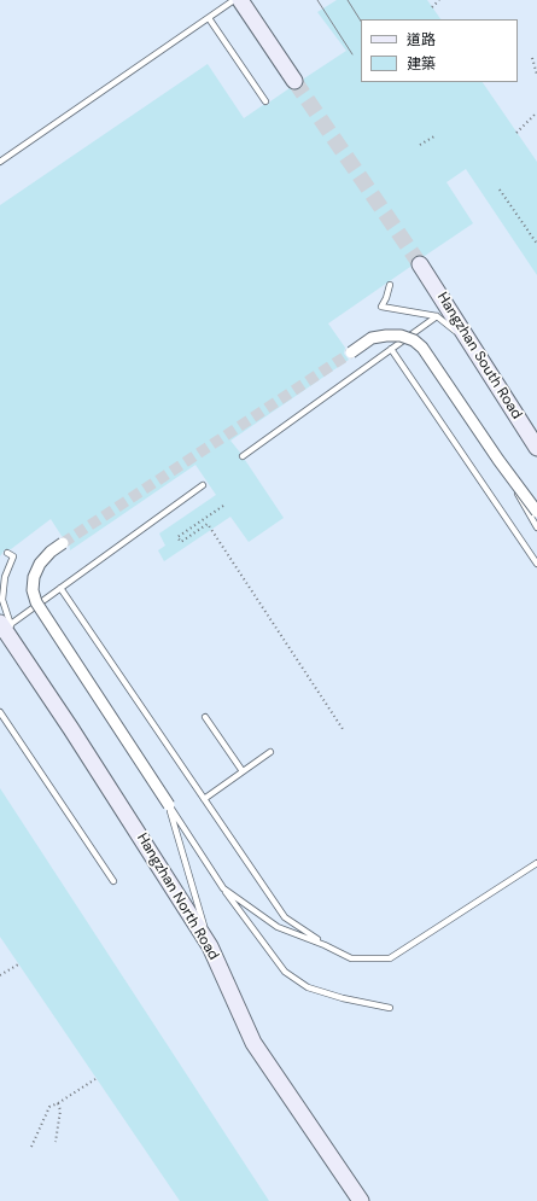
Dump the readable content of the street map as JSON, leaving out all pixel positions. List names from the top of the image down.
{
  "streets": {
    "street": ["Hangzhan South Road", "Hangzhan North Road"]
  },
  "legend": ["道路", "建築"]
}
